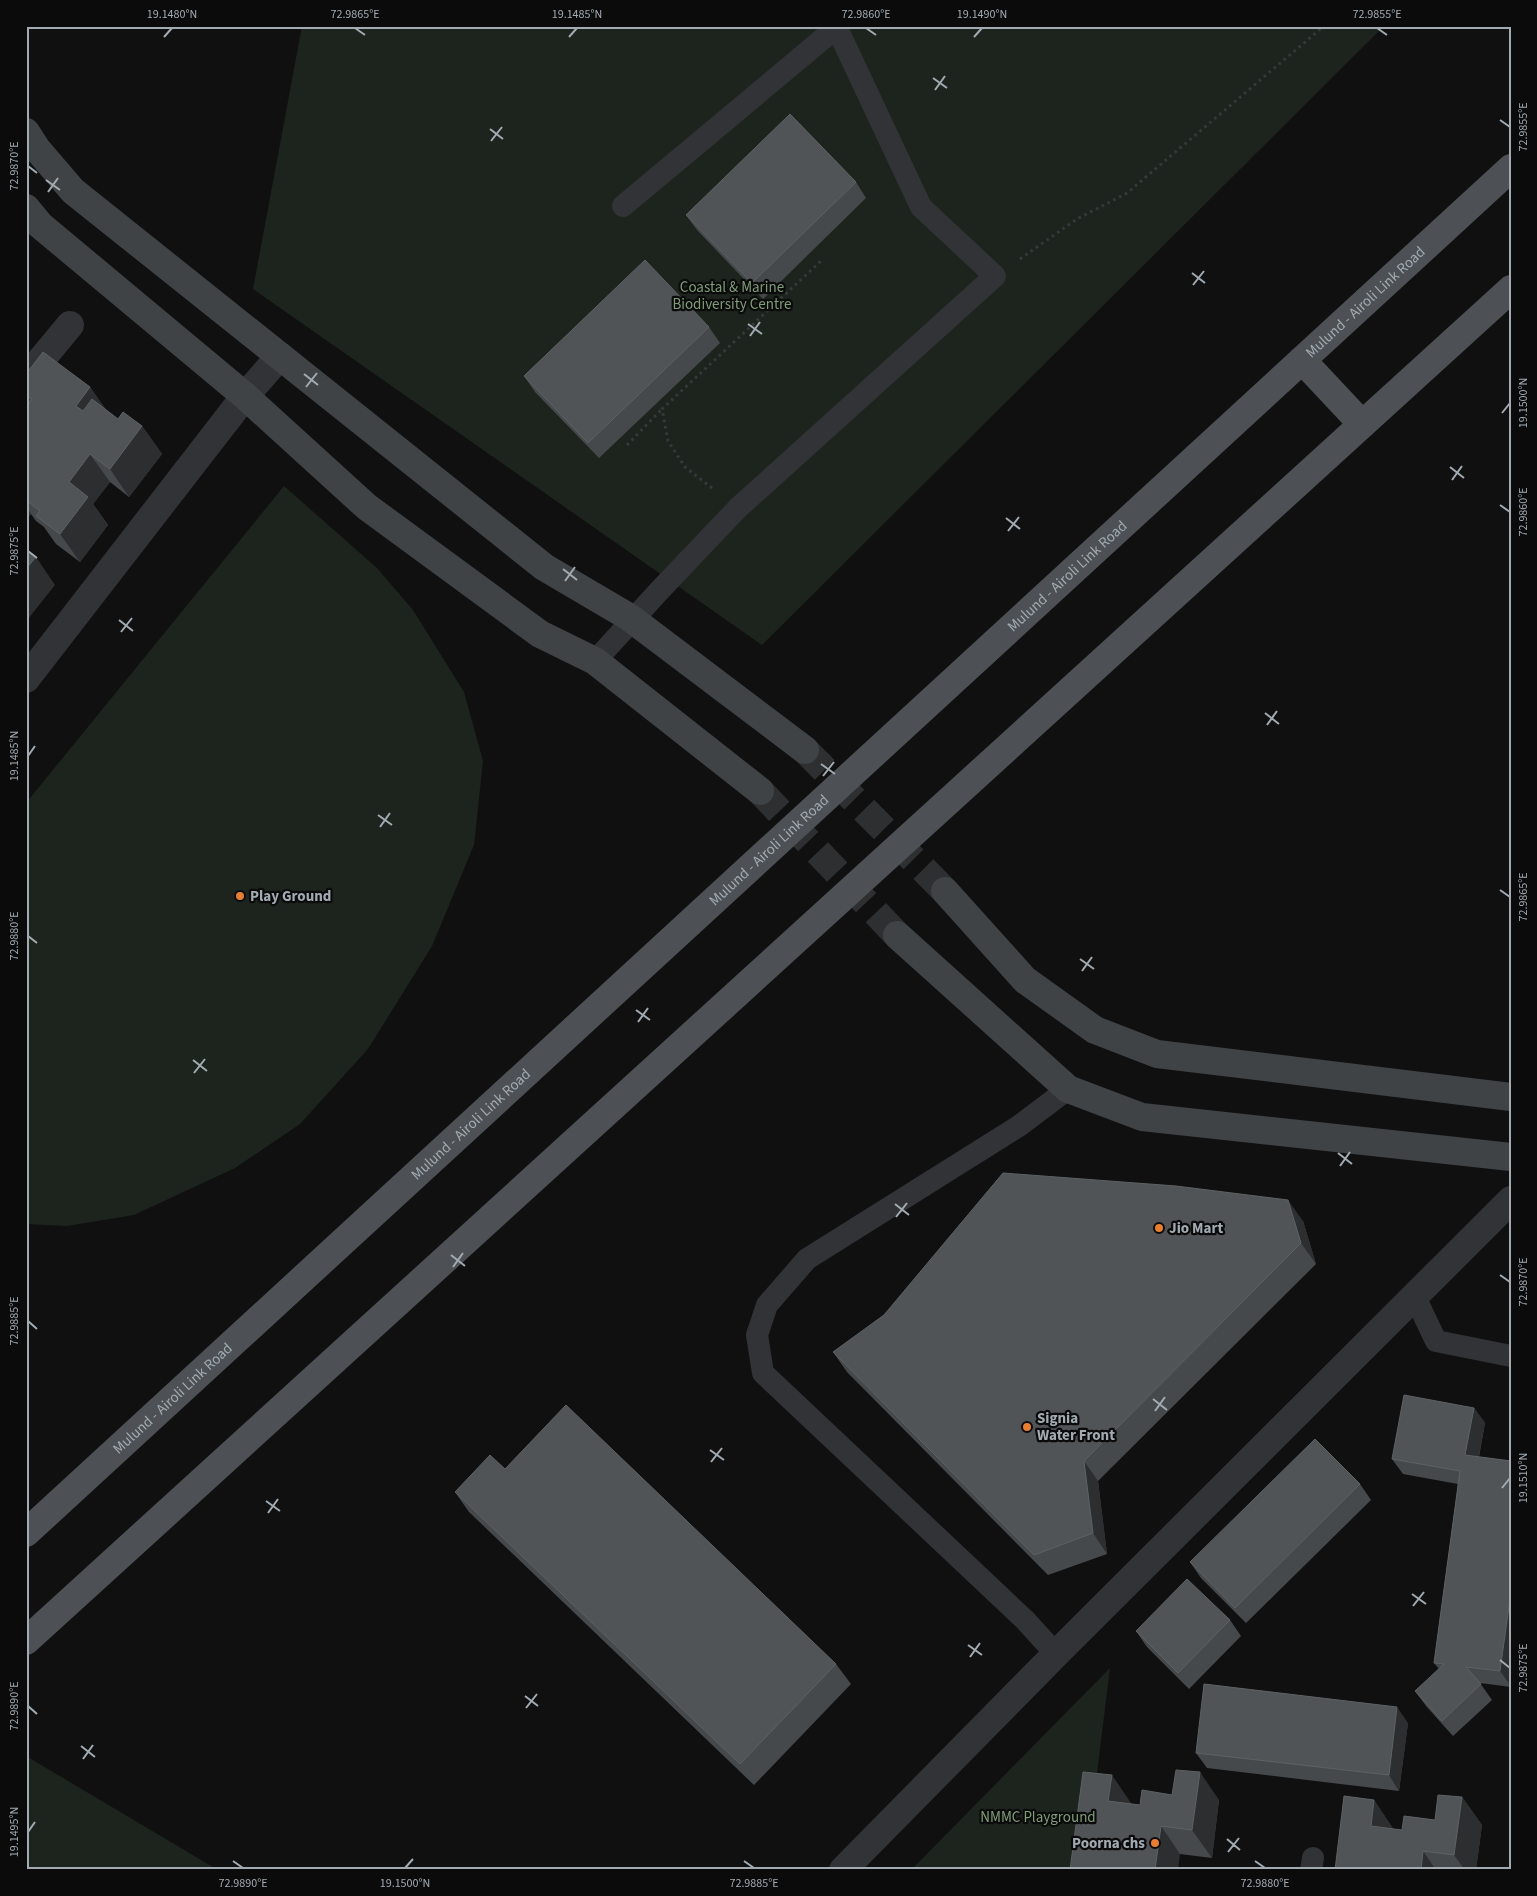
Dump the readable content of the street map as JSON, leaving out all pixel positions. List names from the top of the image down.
{
  "streets": {
    "main road": ["Mulund - Airoli Link Road"]
  },
  "parks": ["Coastal & Marine Biodiversity Centre", "NMMC Playground"],
  "places": [
    "Play Ground",
    "Jio Mart",
    "Signia Water Front",
    "Poorna chs"
  ],
  "coordinates": [
    "19.1480°N",
    "72.9865°E",
    "19.1485°N",
    "72.9860°E",
    "19.1490°N",
    "72.9855°E",
    "72.9870°E",
    "19.1500°N",
    "72.9875°E",
    "72.9880°E",
    "72.9885°E",
    "19.1510°N",
    "72.9890°E",
    "19.1495°N"
  ]
}
